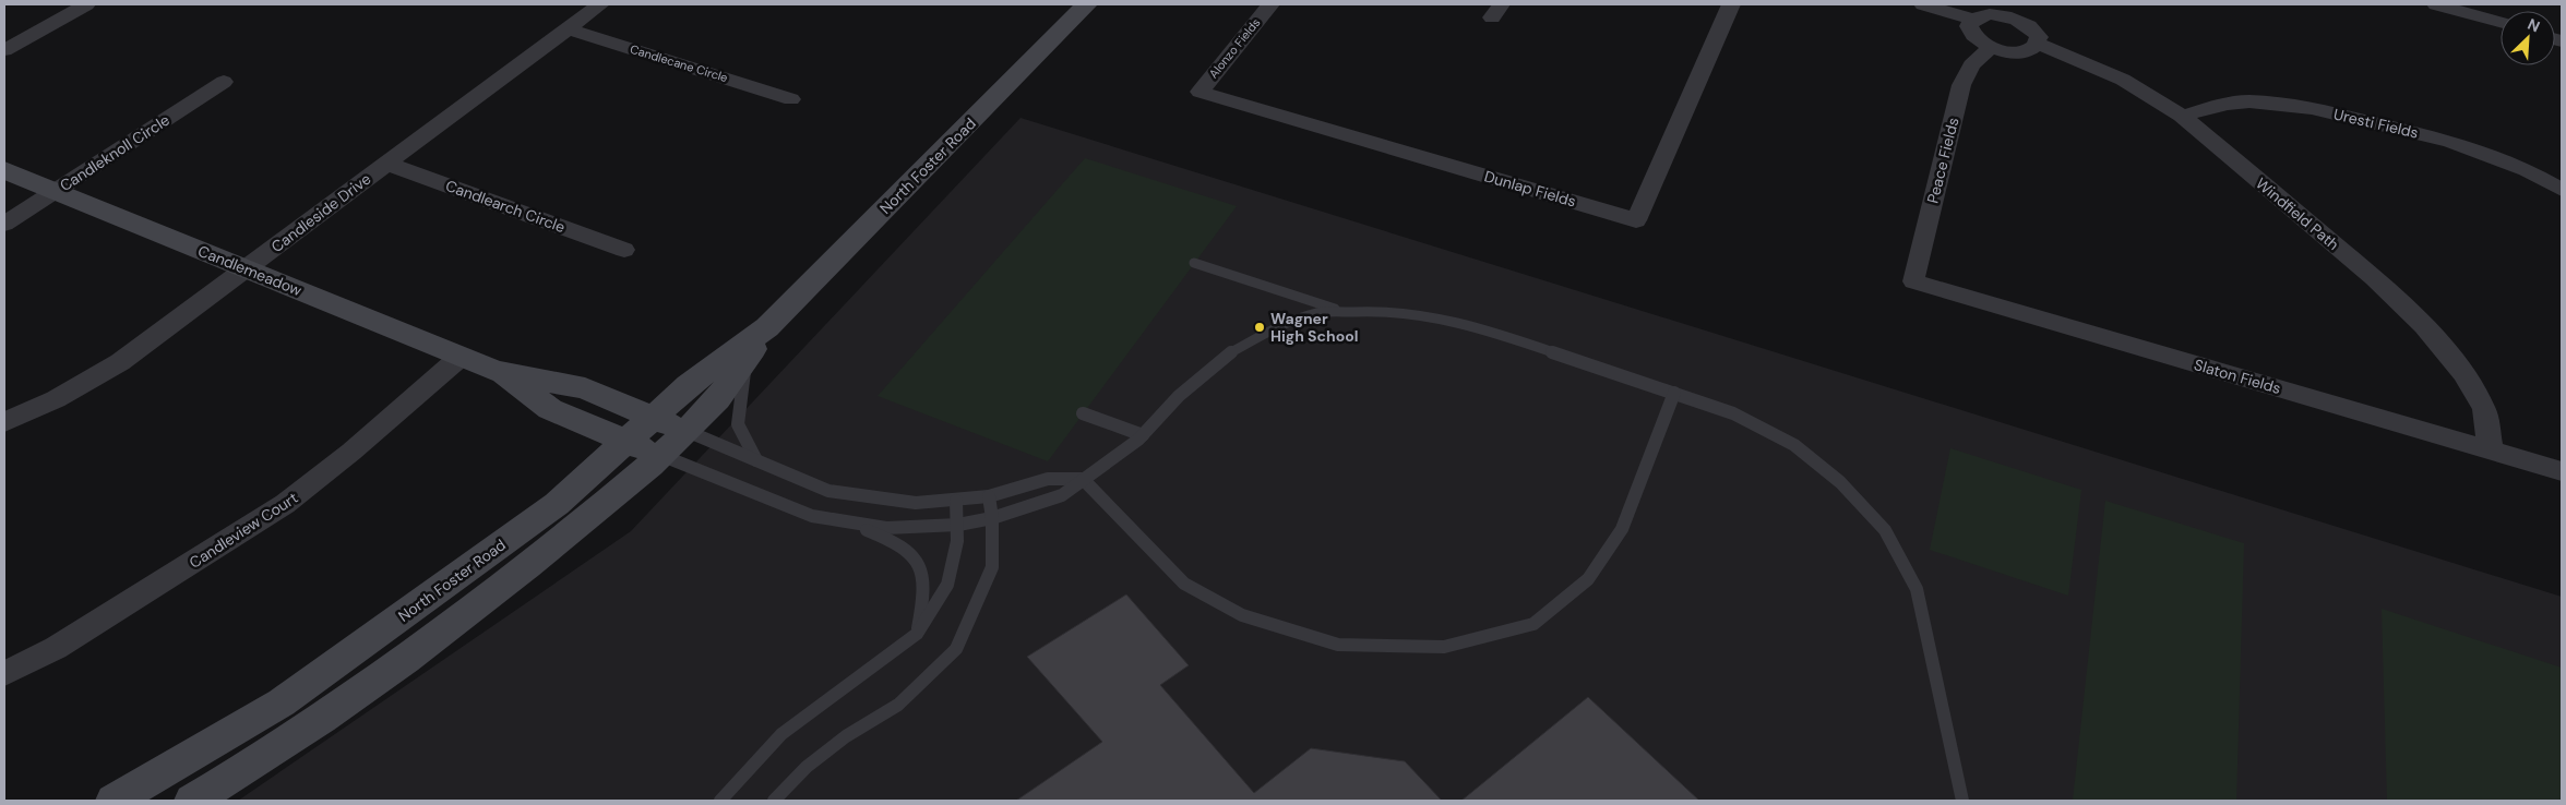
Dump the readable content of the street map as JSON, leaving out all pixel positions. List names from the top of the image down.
{
  "streets": {
    "main road": ["North Foster Road", "Candlemeadow"],
    "street": [
      "Alonzo Fields",
      "Candlecane Circle",
      "Uresti Fields",
      "Candleknoll Circle",
      "Peace Fields",
      "Dunlap Fields",
      "Candlearch Circle",
      "Candleside Drive",
      "Windfield Path",
      "Slaton Fields",
      "Candleview Court"
    ]
  },
  "crossings": [
    ["Alonzo Fields", "Dunlap Fields"],
    ["Candlecane Circle", "Candleside Drive"],
    ["Uresti Fields", "Windfield Path"],
    ["Candleknoll Circle", "Candlemeadow"],
    ["Peace Fields", "Slaton Fields"],
    ["North Foster Road", "Candlemeadow"],
    ["Candlearch Circle", "Candleside Drive"],
    ["Candleside Drive", "Candlemeadow"],
    ["Windfield Path", "Slaton Fields"],
    ["Candlemeadow", "Candleview Court"]
  ],
  "places": ["Wagner High School"],
  "north": "top right"
}
